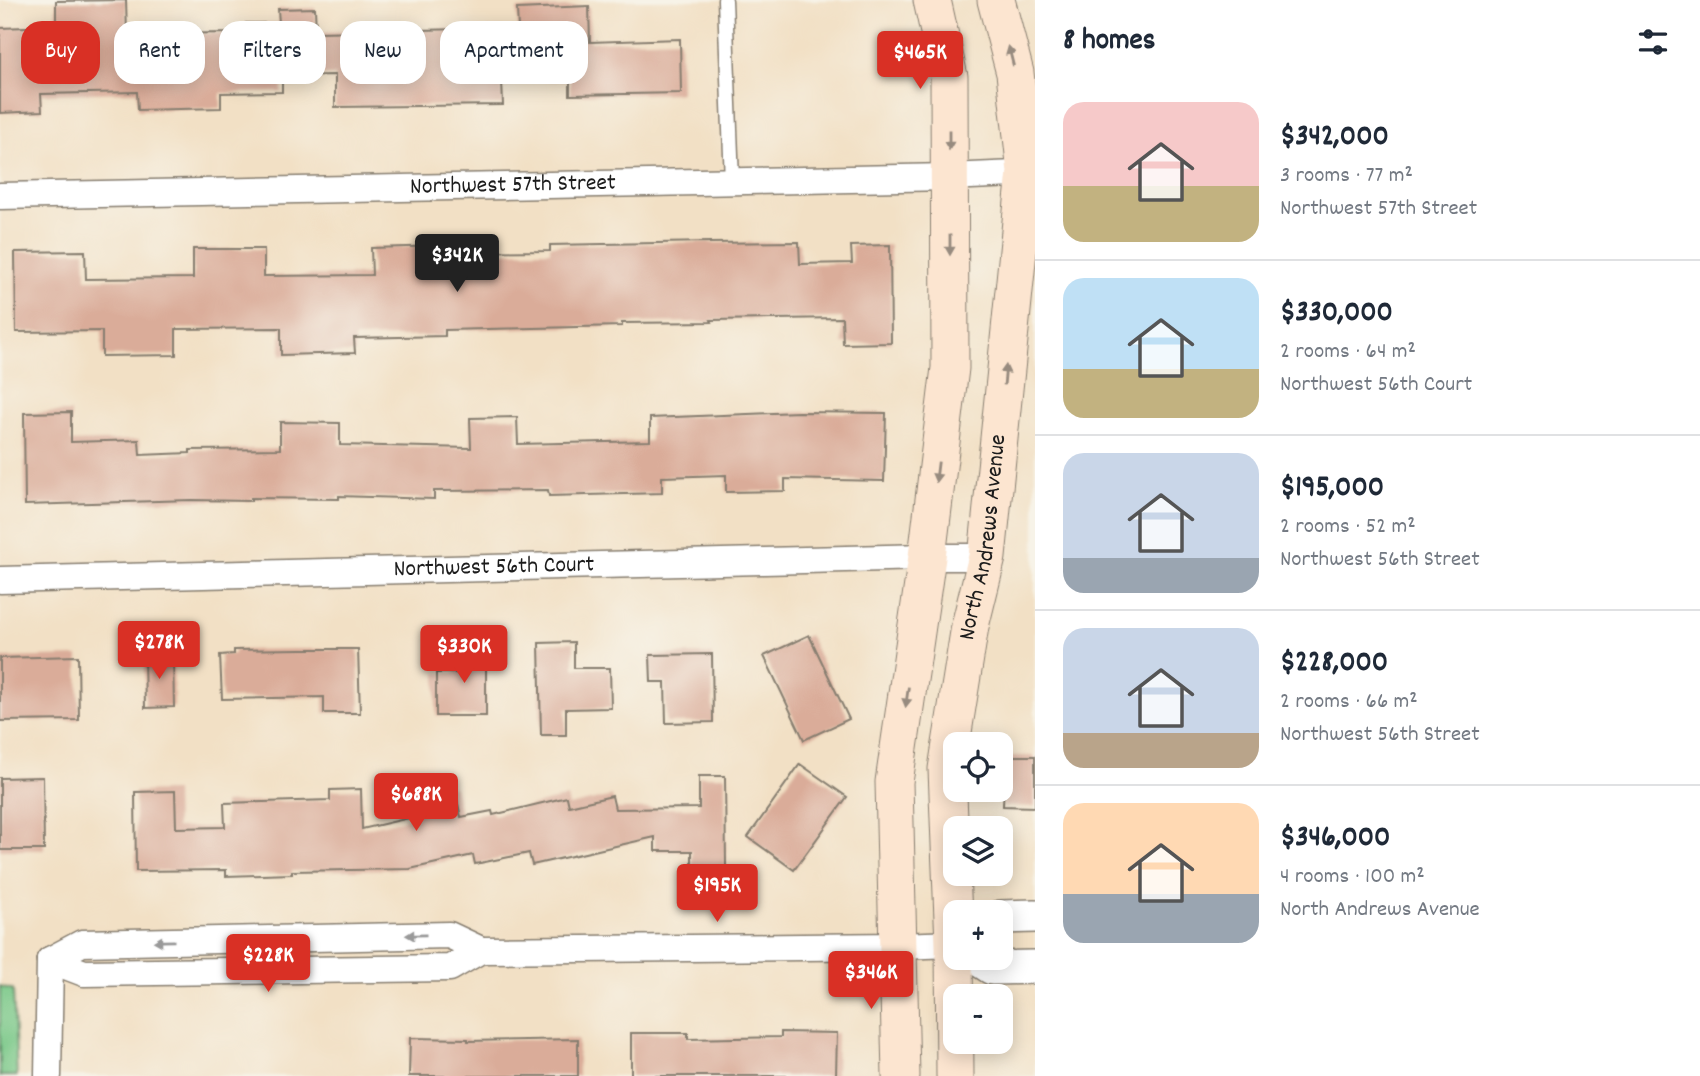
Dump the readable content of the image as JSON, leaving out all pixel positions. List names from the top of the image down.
{
  "streets": {
    "main road": ["North Andrews Avenue"],
    "street": ["Northwest 57th Street", "Northwest 56th Court"]
  },
  "crossings": [
    ["Northwest 57th Street", "North Andrews Avenue"],
    ["North Andrews Avenue", "Northwest 56th Court"]
  ],
  "page": {
    "heading": "8 homes",
    "chip": [
      "Buy",
      "Rent",
      "Filters",
      "New",
      "Apartment"
    ],
    "price": [
      "$465K",
      "$342K",
      "$278K",
      "$330K",
      "$688K",
      "$195K",
      "$228K",
      "$346K"
    ],
    "list": [
      {
        "name": "$342,000",
        "note": "3 rooms · 77 m² · Northwest 57th Street"
      },
      {
        "name": "$330,000",
        "note": "2 rooms · 64 m² · Northwest 56th Court"
      },
      {
        "name": "$195,000",
        "note": "2 rooms · 52 m² · Northwest 56th Street"
      },
      {
        "name": "$228,000",
        "note": "2 rooms · 66 m² · Northwest 56th Street"
      },
      {
        "name": "$346,000",
        "note": "4 rooms · 100 m² · North Andrews Avenue"
      }
    ],
    "map_buttons": ["+", "−"]
  }
}
